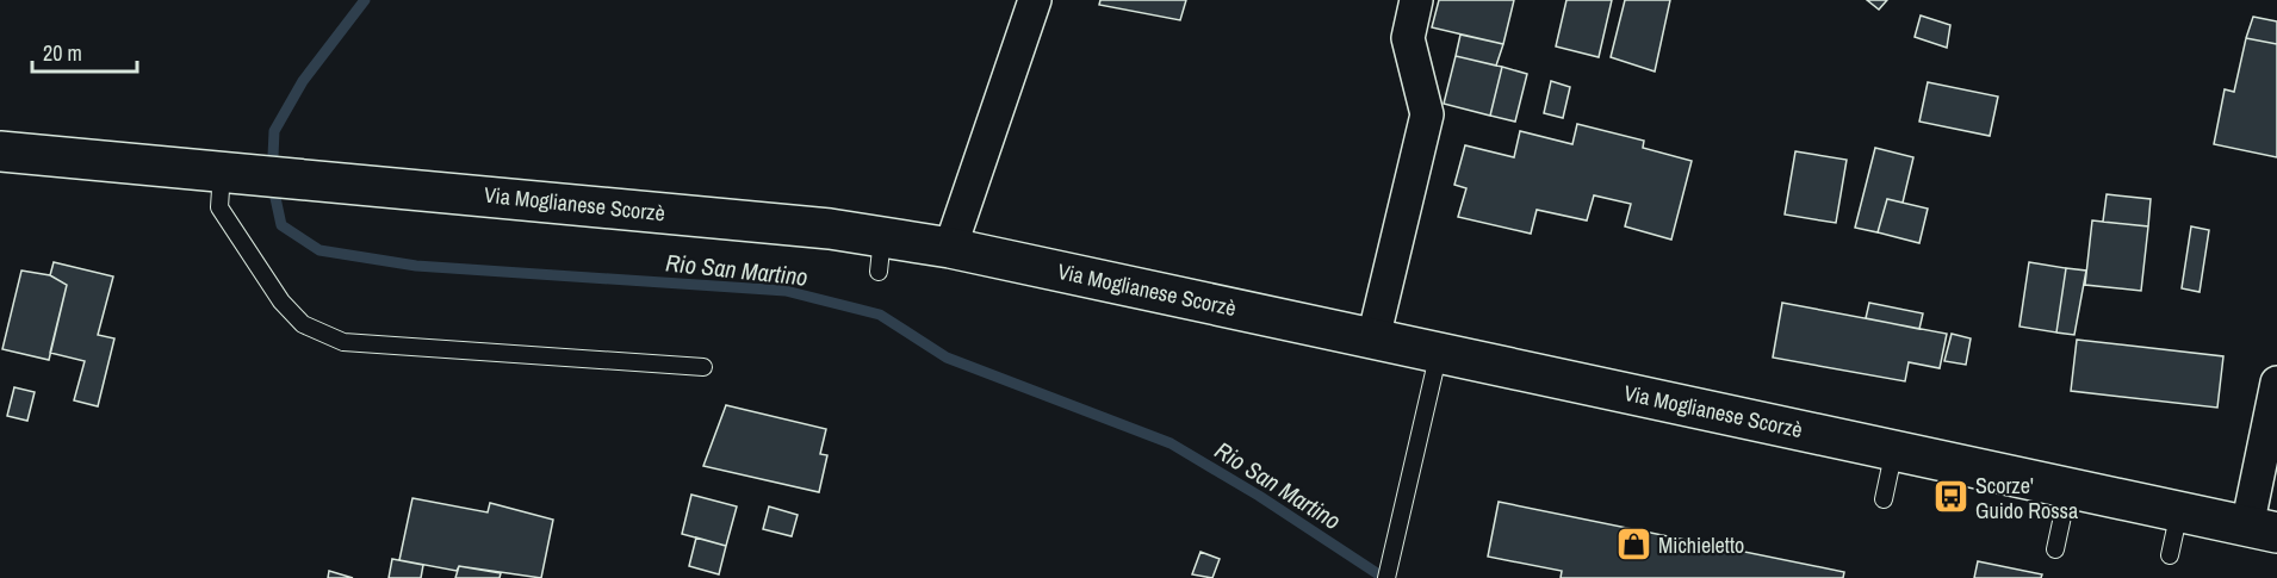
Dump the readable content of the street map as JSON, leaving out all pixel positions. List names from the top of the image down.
{
  "streets": {
    "main road": ["Via Moglianese Scorzè"]
  },
  "water": ["Rio San Martino"],
  "places": {
    "bus stop": ["Scorze' Guido Rossa"],
    "shop": ["Michieletto"]
  },
  "scale_bar": "20 m"
}
